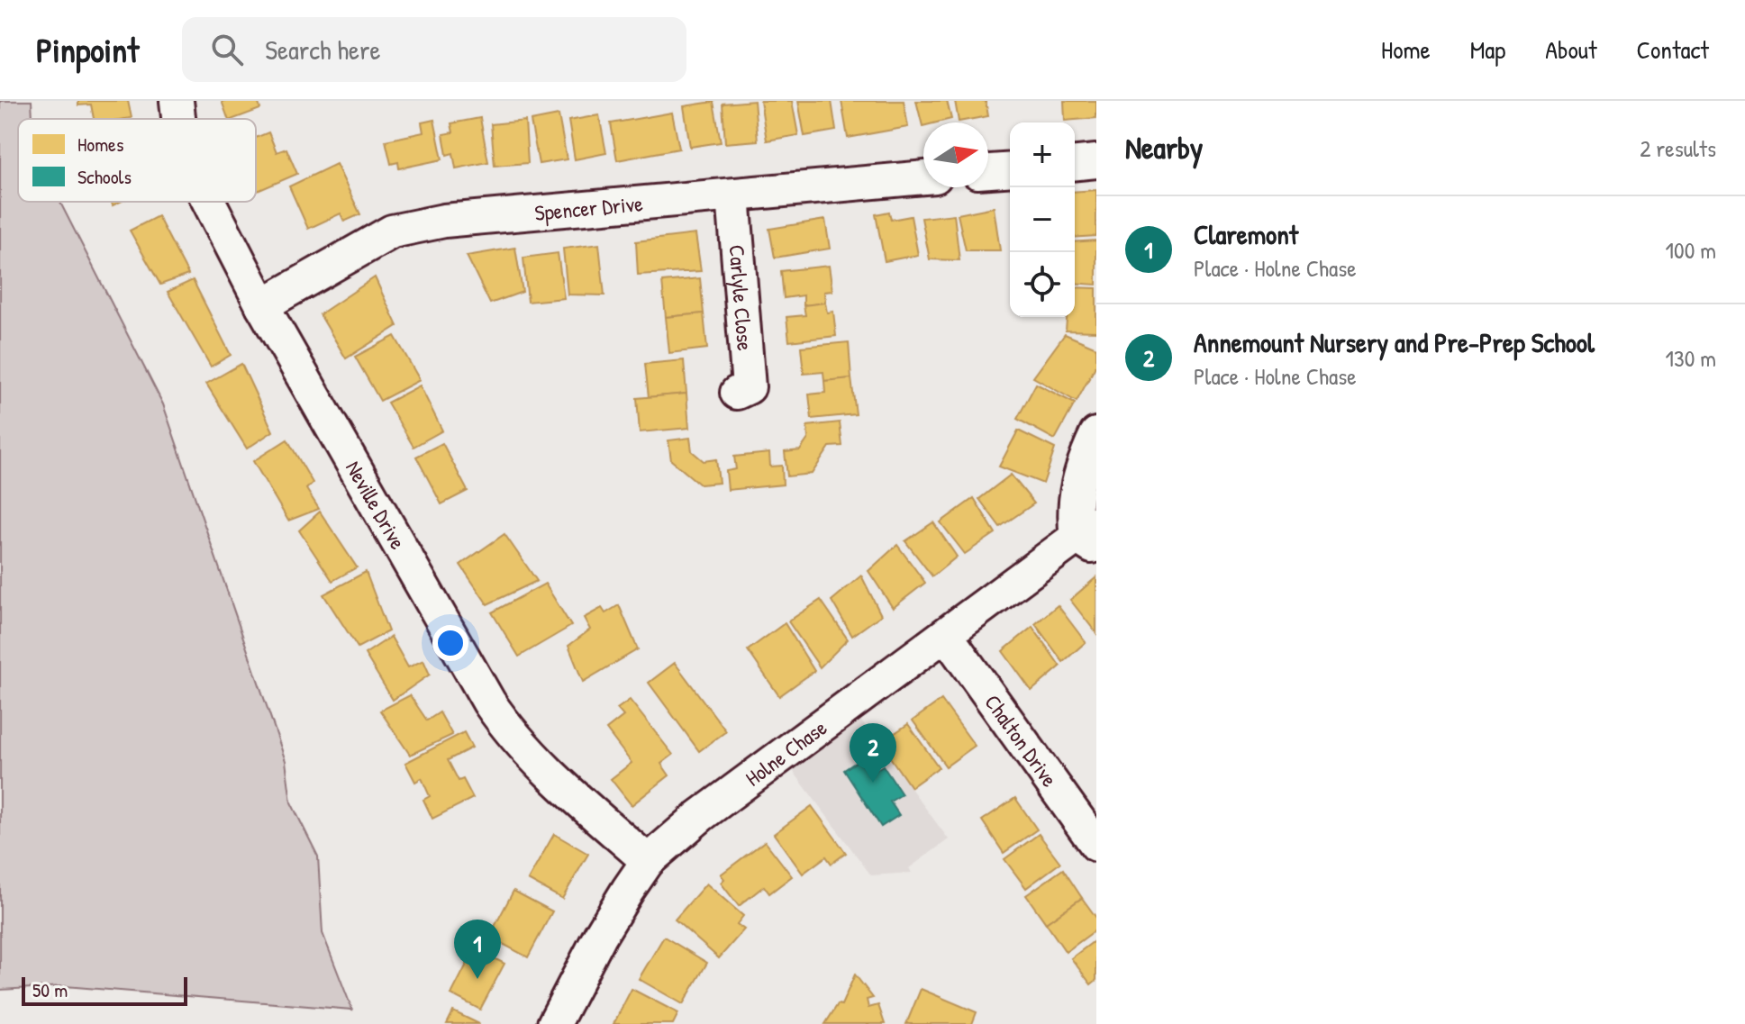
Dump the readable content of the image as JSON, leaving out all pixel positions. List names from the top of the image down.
{
  "streets": {
    "street": [
      "Spencer Drive",
      "Carlyle Close",
      "Neville Drive",
      "Chalton Drive",
      "Holne Chase"
    ]
  },
  "crossings": [
    ["Spencer Drive", "Carlyle Close"],
    ["Spencer Drive", "Neville Drive"],
    ["Neville Drive", "Holne Chase"],
    ["Chalton Drive", "Holne Chase"]
  ],
  "legend": ["Homes", "Schools"],
  "scale_bar": "50 m",
  "north": "right",
  "page": {
    "header": "Pinpoint",
    "search": "Search here",
    "nav": [
      "Home",
      "Map",
      "About",
      "Contact"
    ],
    "heading": ["Nearby", "2 results"],
    "map_buttons": ["+", "−"],
    "list": [
      {
        "mark": "1",
        "name": "Claremont",
        "note": "Place · Holne Chase",
        "value": "100 m"
      },
      {
        "mark": "2",
        "name": "Annemount Nursery and Pre-Prep School",
        "note": "Place · Holne Chase",
        "value": "130 m"
      }
    ],
    "pins": ["2", "1"],
    "scale": "50 m"
  }
}
